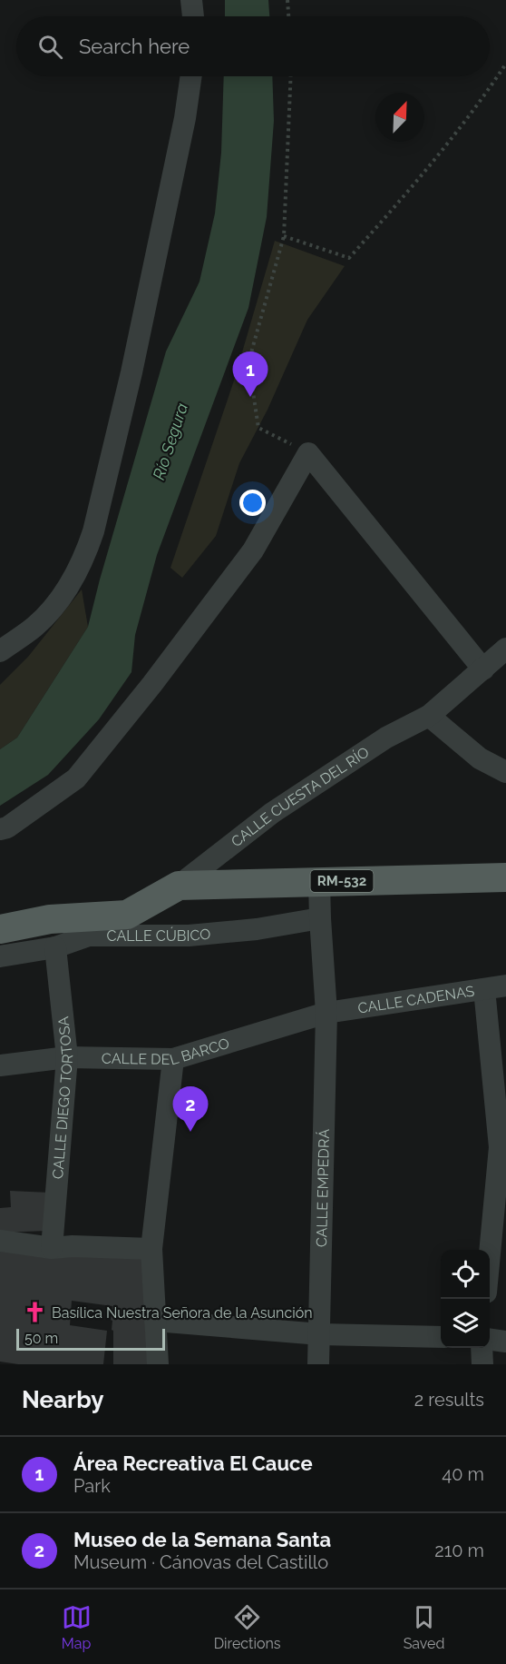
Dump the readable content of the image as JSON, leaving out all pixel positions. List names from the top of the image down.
{
  "streets": {
    "main road": ["RM-532"],
    "street": [
      "CALLE CUESTA DEL RÍO",
      "CALLE CÚBICO",
      "CALLE CADENAS",
      "CALLE DEL BARCO",
      "CALLE DIEGO TORTOSA",
      "CALLE EMPEDRÁ"
    ]
  },
  "crossings": [
    ["CALLE CUESTA DEL RÍO", "RM-532"],
    ["RM-532", "CALLE EMPEDRÁ"],
    ["CALLE CÚBICO", "CALLE DIEGO TORTOSA"],
    ["CALLE CÚBICO", "CALLE EMPEDRÁ"],
    ["CALLE CADENAS", "CALLE DEL BARCO"],
    ["CALLE CADENAS", "CALLE EMPEDRÁ"],
    ["CALLE DEL BARCO", "CALLE DIEGO TORTOSA"],
    ["CALLE DEL BARCO", "CALLE EMPEDRÁ"]
  ],
  "water": ["Río Segura"],
  "places": {
    "church": ["Basílica Nuestra Señora de la Asunción"]
  },
  "scale_bar": "50 m",
  "north": "top right",
  "page": {
    "search": "Search here",
    "pins": ["1", "2"],
    "scale": "50 m",
    "heading": ["Nearby", "2 results"],
    "list": [
      {
        "mark": "1",
        "name": "Área Recreativa El Cauce",
        "note": "Park",
        "value": "40 m"
      },
      {
        "mark": "2",
        "name": "Museo de la Semana Santa",
        "note": "Museum · Cánovas del Castillo",
        "value": "210 m"
      }
    ],
    "nav": ["Map", "Directions", "Saved"]
  }
}
